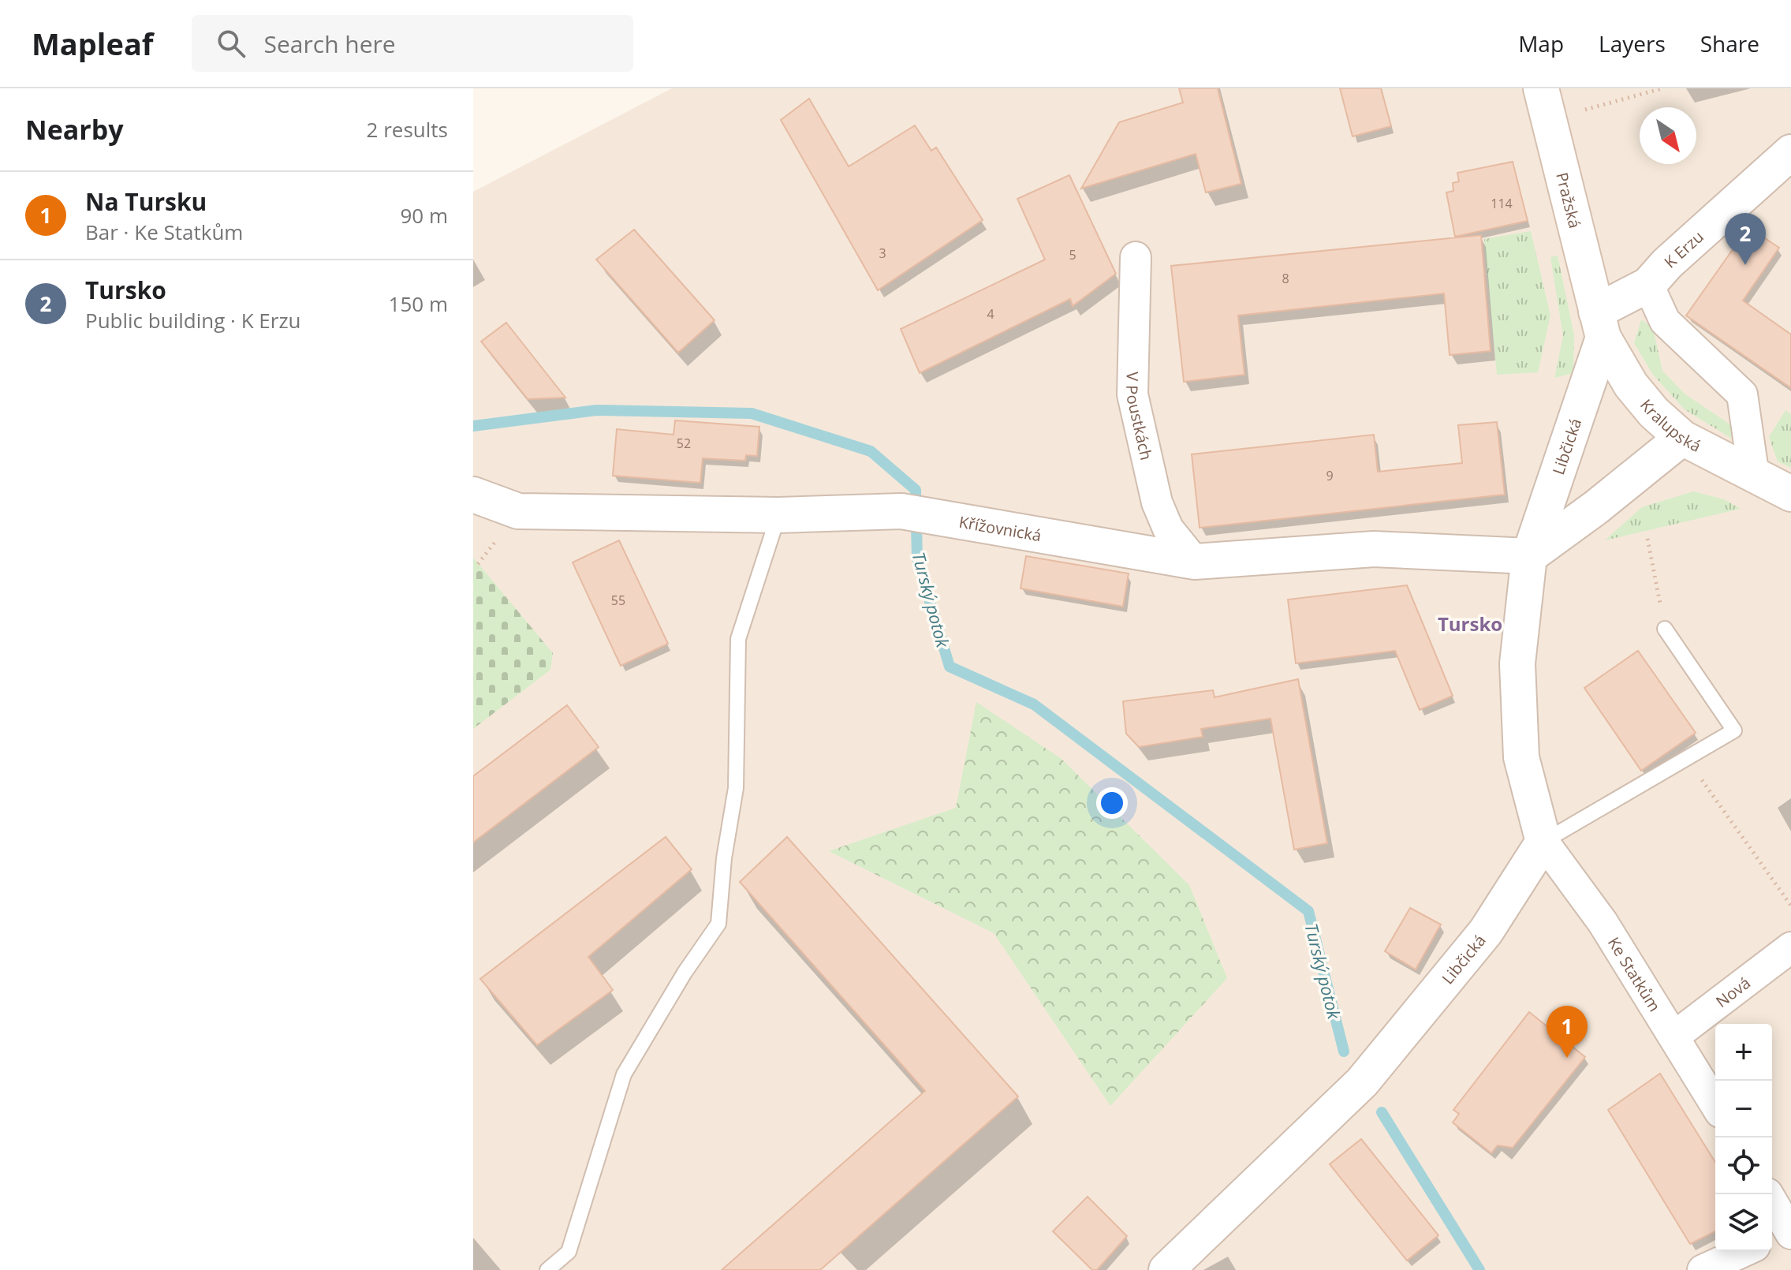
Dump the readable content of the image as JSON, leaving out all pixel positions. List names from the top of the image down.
{
  "streets": {
    "street": [
      "Pražská",
      "K Erzu",
      "V Poustkách",
      "Kralupská",
      "Libčická",
      "Křížovnická",
      "Ke Statkům",
      "Nová"
    ]
  },
  "crossings": [
    ["Pražská", "K Erzu"],
    ["Pražská", "Kralupská"],
    ["Pražská", "Libčická"],
    ["K Erzu", "Kralupská"],
    ["K Erzu", "Libčická"],
    ["V Poustkách", "Křížovnická"],
    ["Kralupská", "Libčická"],
    ["Libčická", "Křížovnická"],
    ["Libčická", "Ke Statkům"],
    ["Ke Statkům", "Nová"]
  ],
  "districts": ["Tursko"],
  "water": ["Turský potok"],
  "house_numbers": [
    "114",
    "3",
    "5",
    "8",
    "4",
    "52",
    "9",
    "55"
  ],
  "north": "bottom right",
  "page": {
    "header": "Mapleaf",
    "search": "Search here",
    "nav": ["Map", "Layers", "Share"],
    "heading": ["Nearby", "2 results"],
    "list": [
      {
        "mark": "1",
        "name": "Na Tursku",
        "note": "Bar · Ke Statkům",
        "value": "90 m"
      },
      {
        "mark": "2",
        "name": "Tursko",
        "note": "Public building · K Erzu",
        "value": "150 m"
      }
    ],
    "pins": ["2", "1"],
    "map_buttons": ["+", "−"]
  }
}
